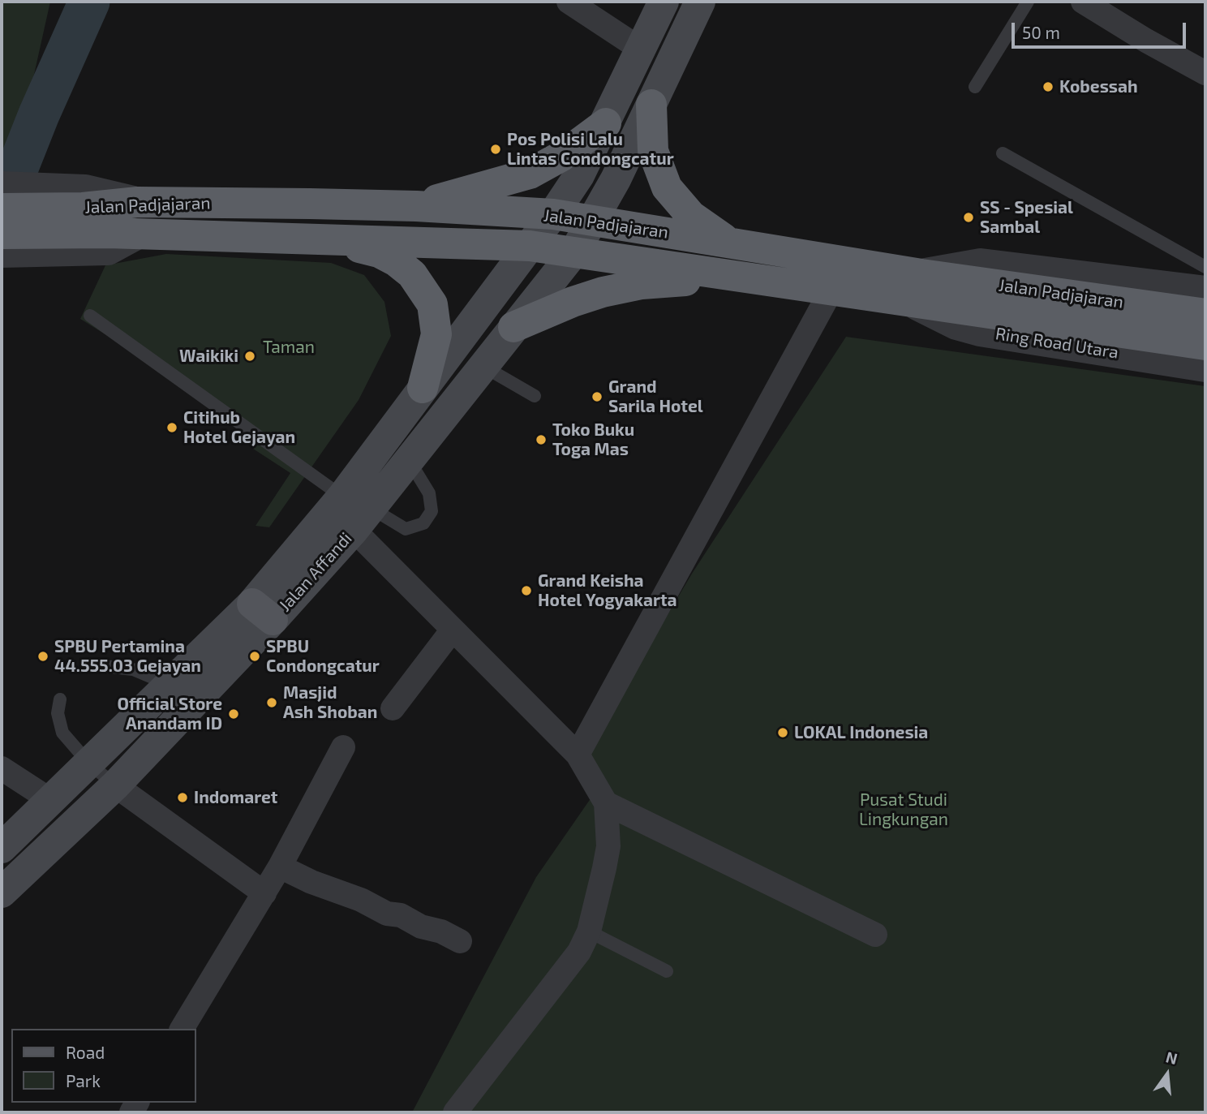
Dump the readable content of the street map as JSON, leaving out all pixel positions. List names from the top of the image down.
{
  "streets": {
    "highway": ["Jalan Padjajaran"],
    "main road": ["Jalan Affandi"],
    "street": ["Ring Road Utara"]
  },
  "crossings": [
    ["Jalan Padjajaran", "Ring Road Utara"],
    ["Jalan Padjajaran", "Jalan Affandi"]
  ],
  "parks": ["Taman", "Pusat Studi Lingkungan"],
  "places": [
    "Kobessah",
    "Pos Polisi Lalu Lintas Condongcatur",
    "SS - Spesial Sambal",
    "Waikiki",
    "Grand Sarila Hotel",
    "Citihub Hotel Gejayan",
    "Toko Buku Toga Mas",
    "Grand Keisha Hotel Yogyakarta",
    "SPBU Pertamina 44.555.03 Gejayan",
    "SPBU Condongcatur",
    "Masjid Ash Shoban",
    "Official Store Anandam ID",
    "LOKAL Indonesia",
    "Indomaret"
  ],
  "legend": ["Road", "Park"],
  "scale_bar": "50 m",
  "north": "top"
}
